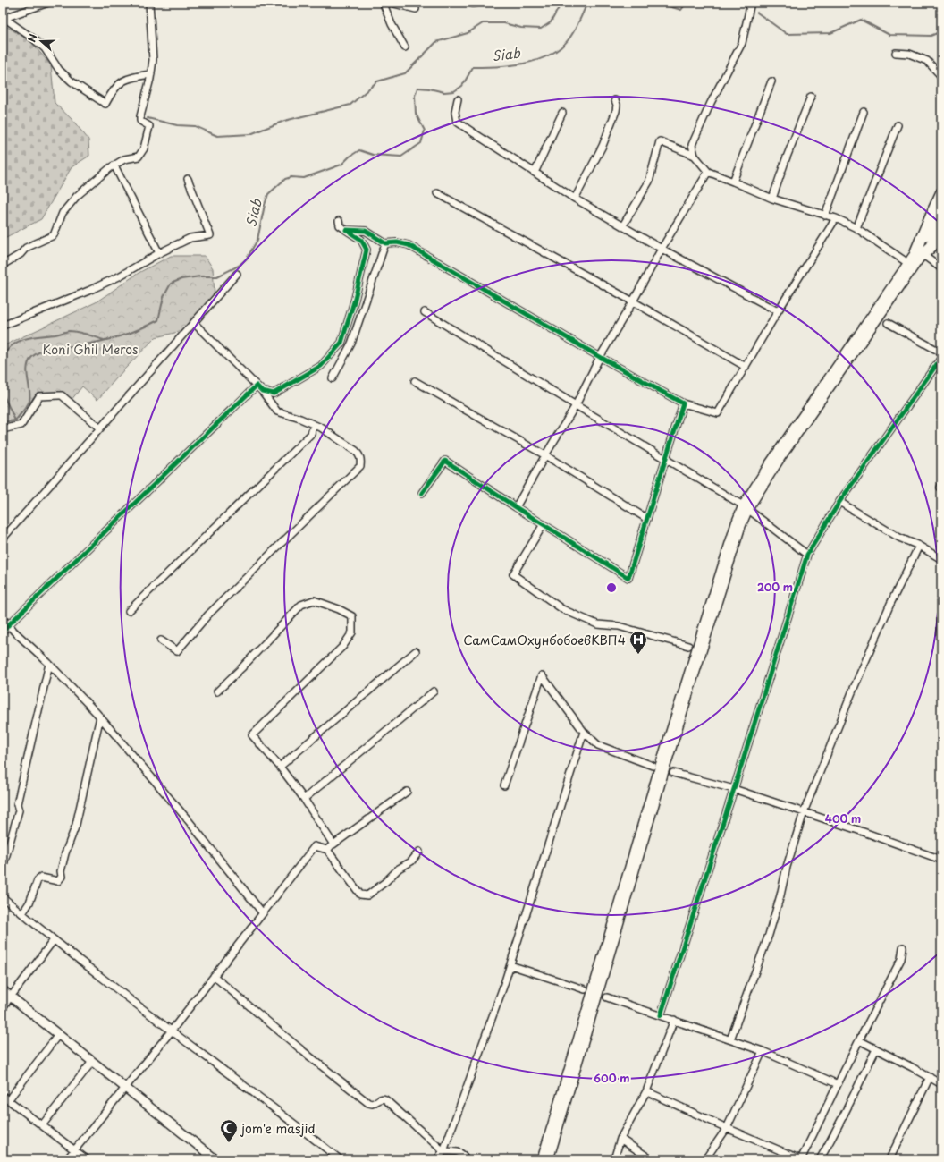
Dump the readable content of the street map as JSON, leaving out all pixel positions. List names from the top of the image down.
{
  "water": ["Siab"],
  "parks": ["Koni Ghil Meros"],
  "places": {
    "hospital": ["СамСамОхунбобоевКВП4"],
    "mosque": ["jom'e masjid"]
  },
  "north": "left",
  "rings": ["200 m", "400 m", "600 m"]
}
